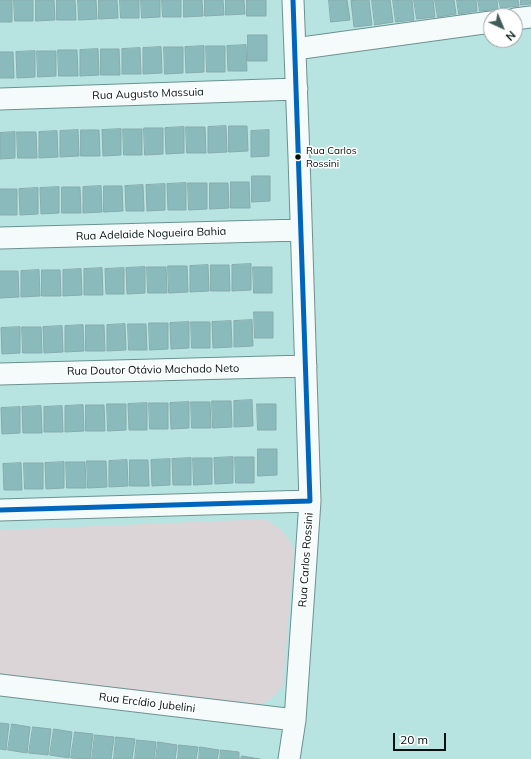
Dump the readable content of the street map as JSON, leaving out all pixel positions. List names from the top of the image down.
{
  "streets": {
    "street": [
      "Rua Augusto Massuia",
      "Rua Adelaide Nogueira Bahia",
      "Rua Doutor Otávio Machado Neto",
      "Rua Carlos Rossini",
      "Rua Ercídio Jubelini"
    ]
  },
  "crossings": [
    ["Rua Augusto Massuia", "Rua Carlos Rossini"],
    ["Rua Adelaide Nogueira Bahia", "Rua Carlos Rossini"],
    ["Rua Doutor Otávio Machado Neto", "Rua Carlos Rossini"],
    ["Rua Carlos Rossini", "Rua Ercídio Jubelini"]
  ],
  "places": ["Rua Carlos Rossini"],
  "scale_bar": "20 m",
  "north": "bottom right"
}
